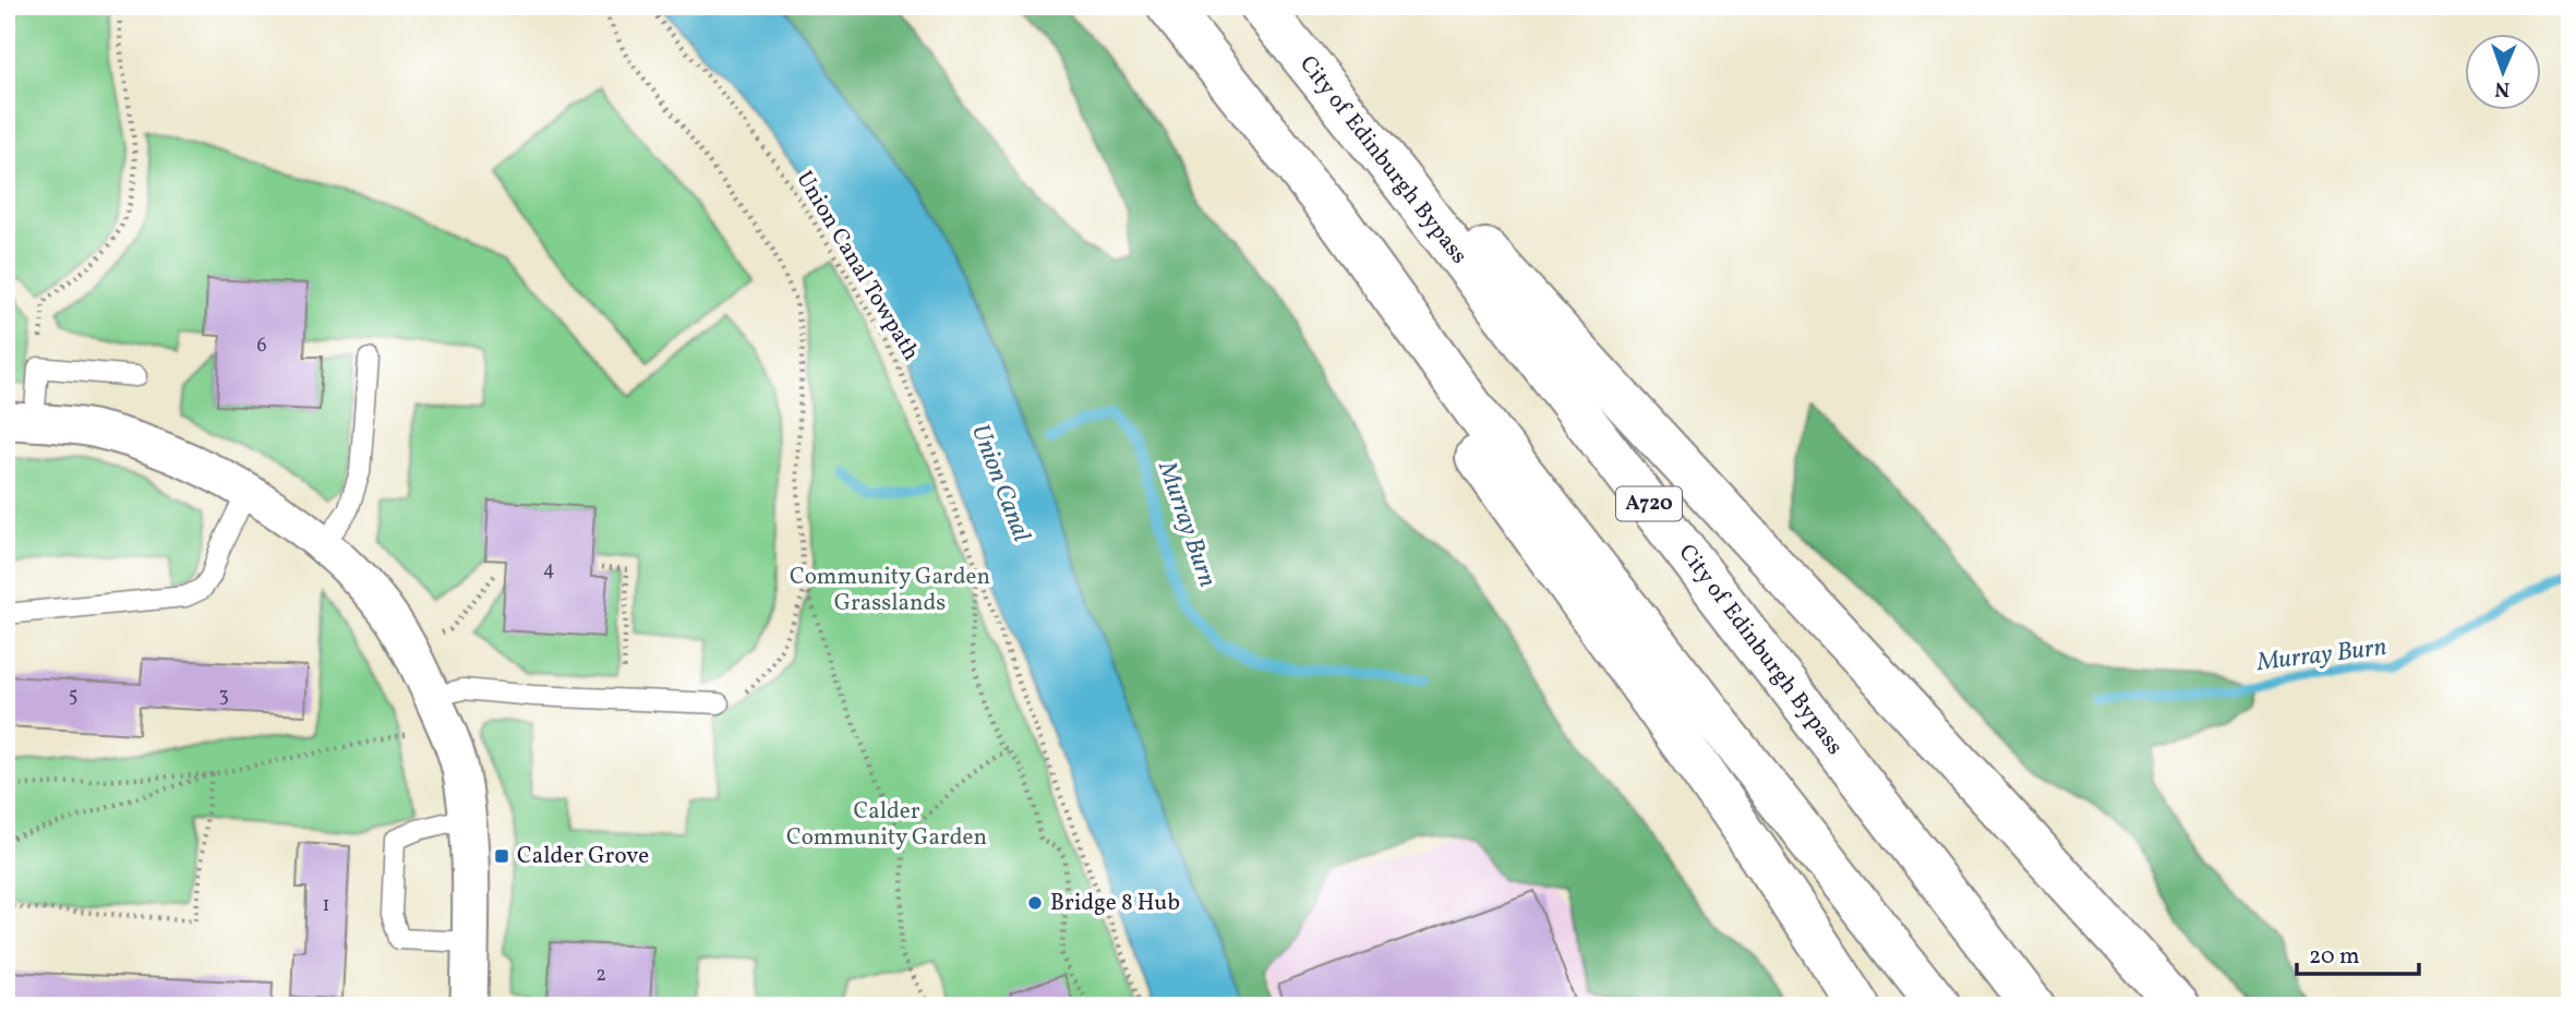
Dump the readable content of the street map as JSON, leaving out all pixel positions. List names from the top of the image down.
{
  "streets": {
    "highway": ["City of Edinburgh Bypass", "A720"],
    "path": ["Union Canal Towpath"]
  },
  "crossings": [
    ["City of Edinburgh Bypass", "A720"]
  ],
  "water": ["Union Canal", "Murray Burn"],
  "parks": ["Community Garden Grasslands", "Calder Community Garden"],
  "places": {
    "transit": ["Calder Grove"],
    "other": ["Bridge 8 Hub"]
  },
  "house_numbers": [
    "6",
    "4",
    "5",
    "3",
    "1",
    "2"
  ],
  "scale_bar": "20 m",
  "north": "bottom"
}
